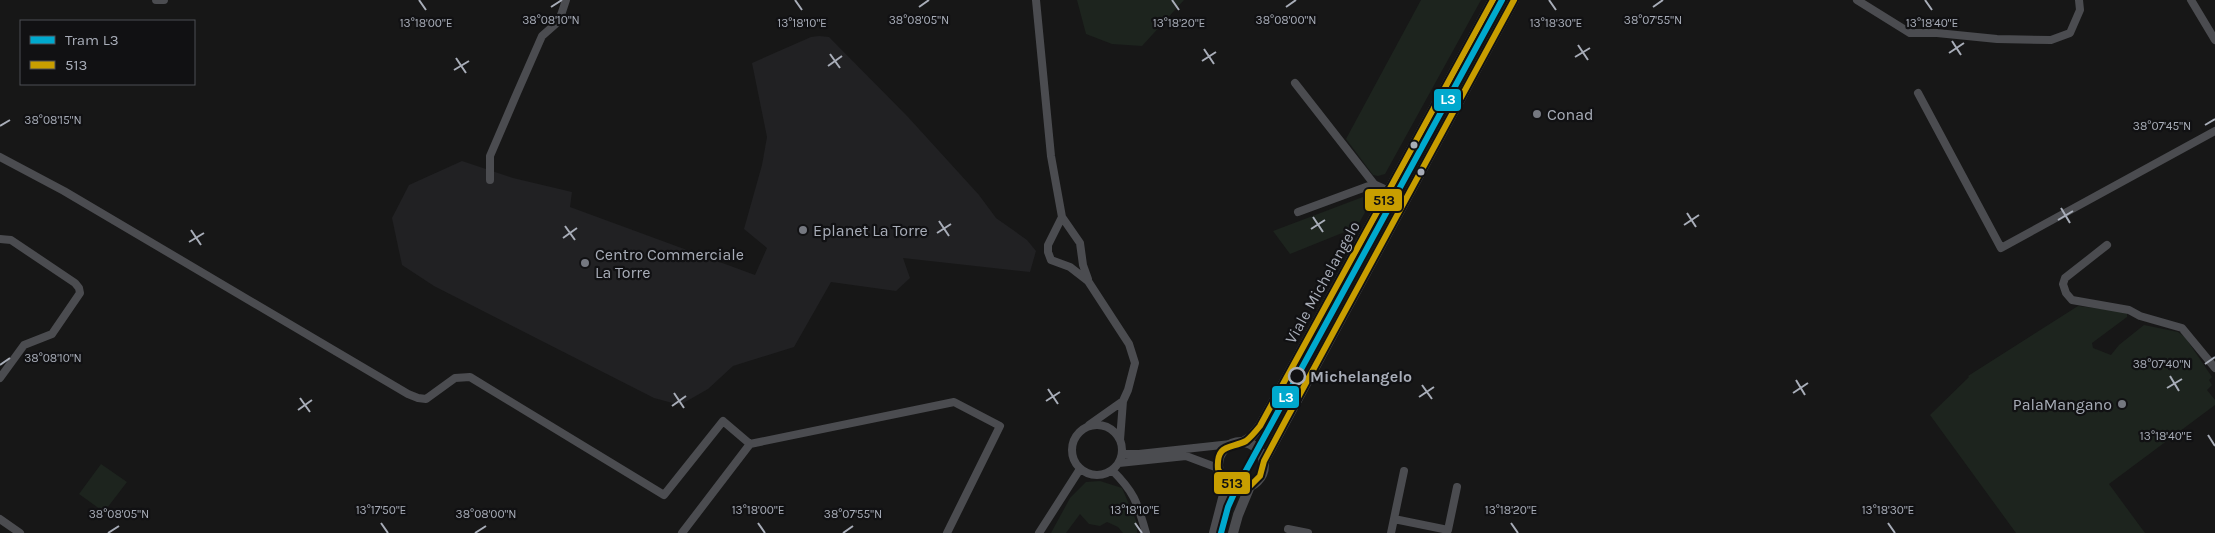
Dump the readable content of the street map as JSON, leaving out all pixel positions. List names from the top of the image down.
{
  "streets": {
    "street": ["Viale Michelangelo"]
  },
  "places": [
    "Conad",
    "Eplanet La Torre",
    "Centro Commerciale La Torre",
    "Michelangelo",
    "PalaMangano"
  ],
  "lines": ["tram line L3", "transit line 513"],
  "legend": ["Tram L3", "513"],
  "coordinates": [
    "38°08'10\"N",
    "38°08'05\"N",
    "38°08'00\"N",
    "38°07'55\"N",
    "13°18'20\"E",
    "13°18'40\"E",
    "13°18'00\"E",
    "13°18'10\"E",
    "13°18'30\"E",
    "38°08'15\"N",
    "38°07'45\"N",
    "38°07'40\"N",
    "13°17'50\"E"
  ]
}
